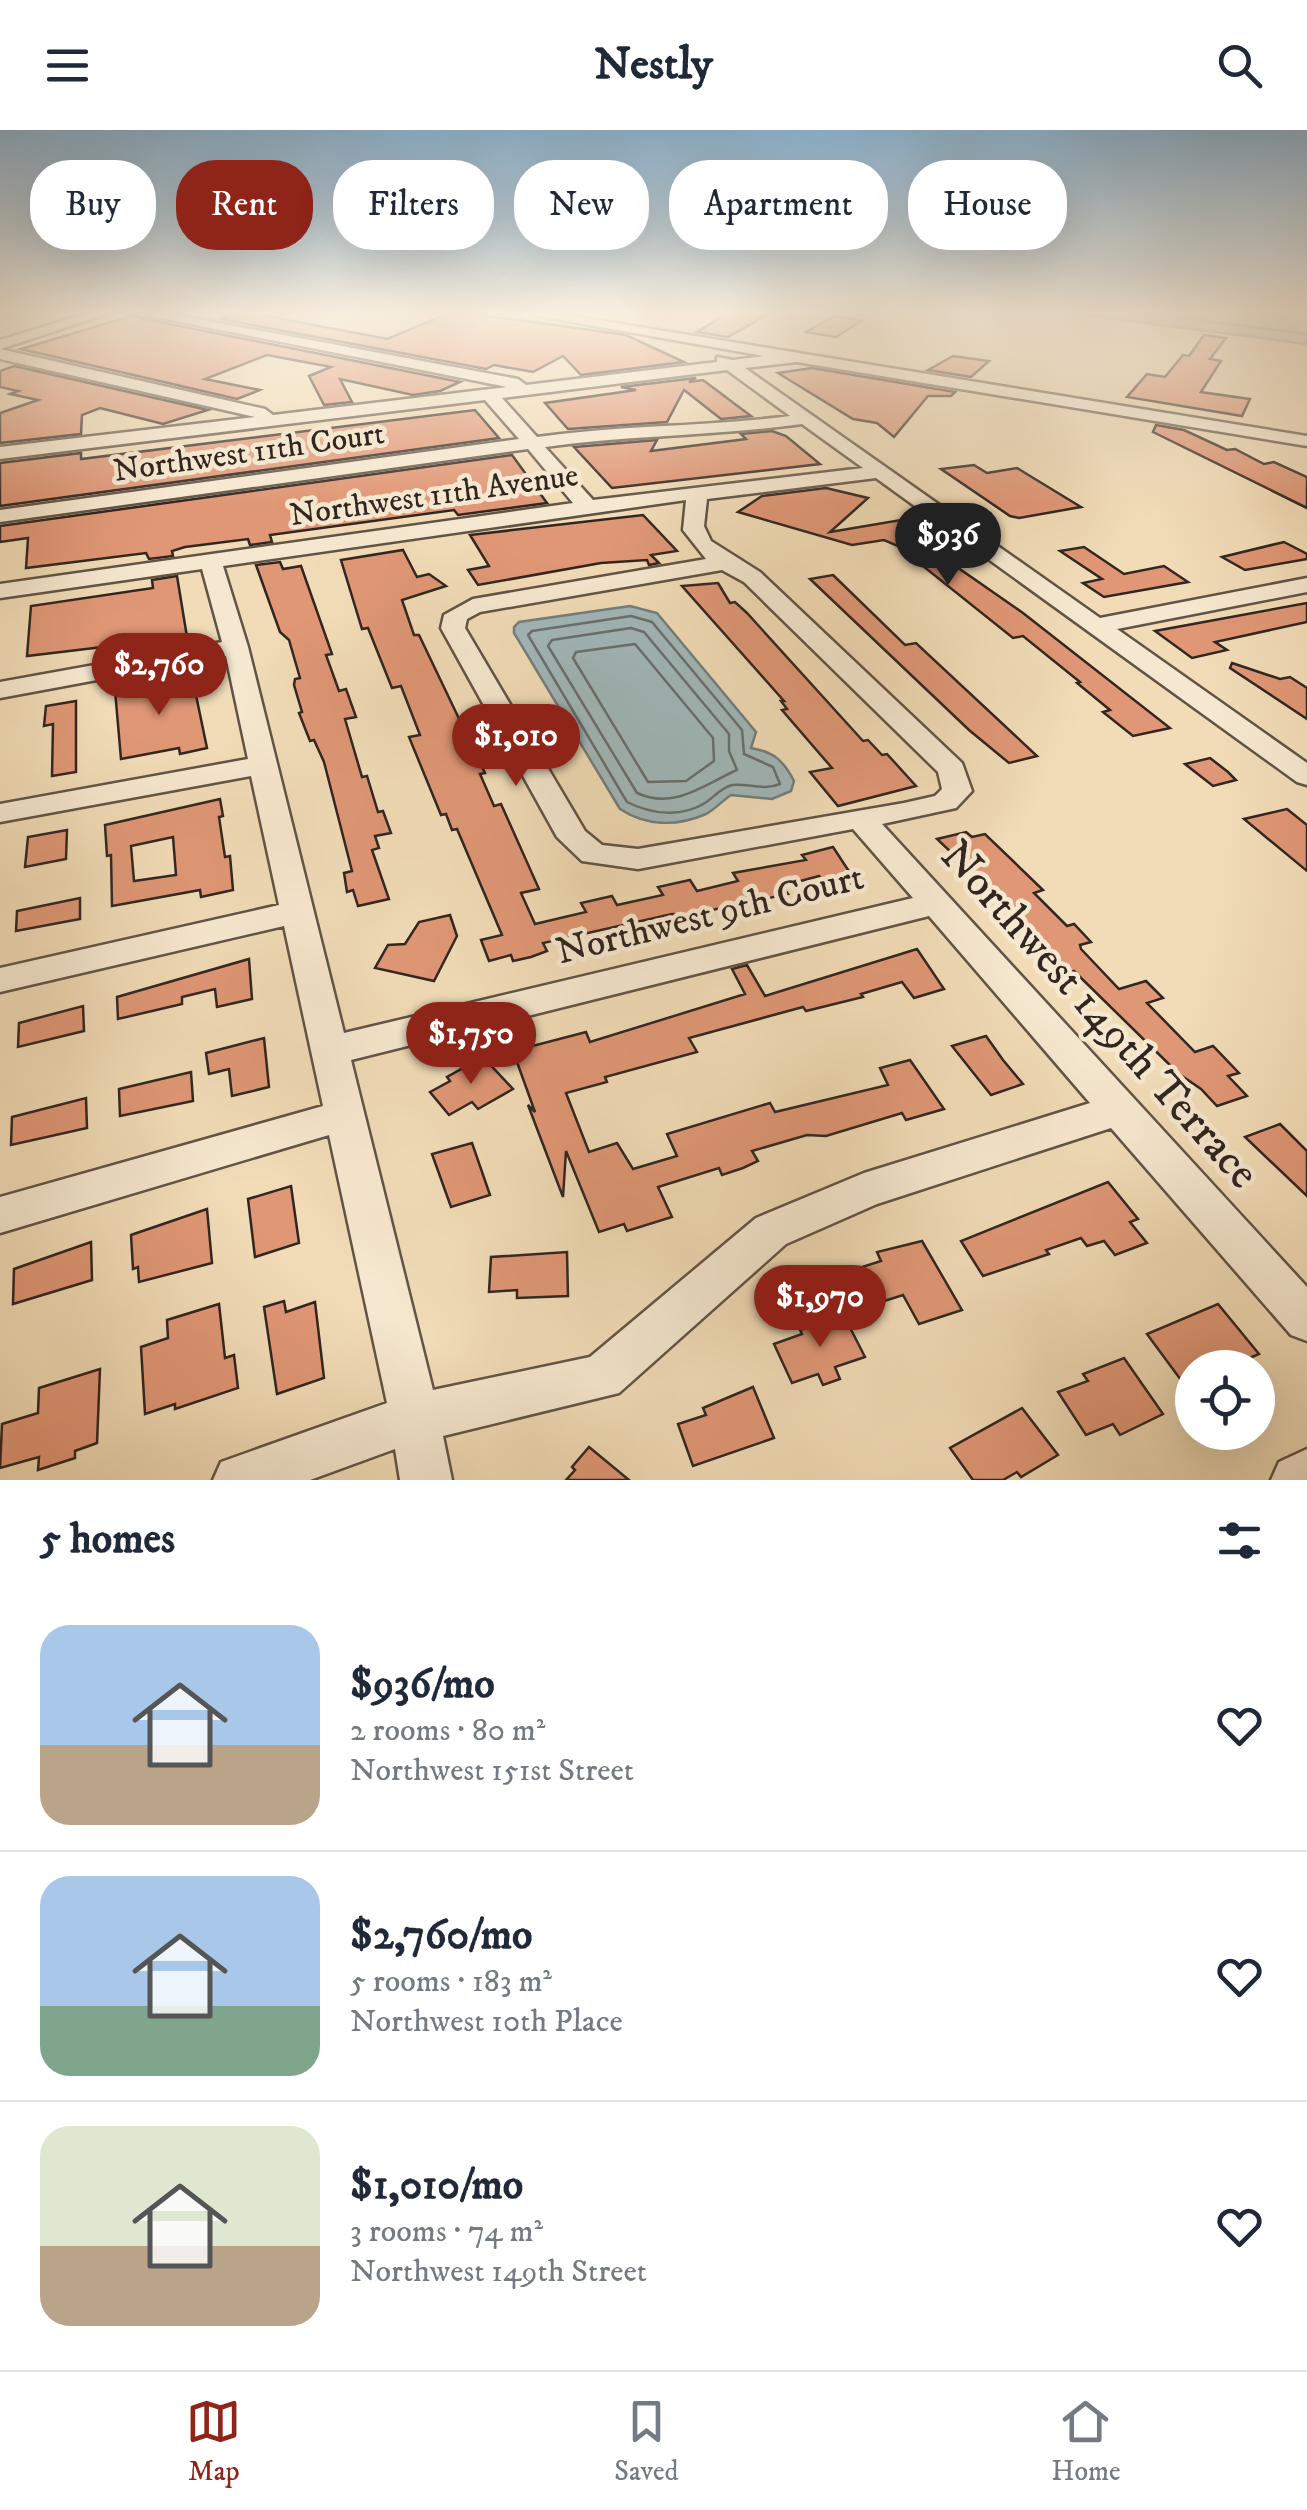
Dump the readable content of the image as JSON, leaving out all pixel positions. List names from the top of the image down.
{
  "streets": {
    "street": [
      "Northwest 11th Court",
      "Northwest 11th Avenue",
      "Northwest 9th Court",
      "Northwest 149th Terrace"
    ]
  },
  "crossings": [
    ["Northwest 9th Court", "Northwest 149th Terrace"]
  ],
  "page": {
    "header": "Nestly",
    "chip": [
      "Buy",
      "Rent",
      "Filters",
      "New",
      "Apartment",
      "House"
    ],
    "price": [
      "$936",
      "$2,760",
      "$1,010",
      "$1,750",
      "$1,970"
    ],
    "heading": "5 homes",
    "list": [
      {
        "name": "$936/mo",
        "note": "2 rooms · 80 m² · Northwest 151st Street"
      },
      {
        "name": "$2,760/mo",
        "note": "5 rooms · 183 m² · Northwest 10th Place"
      },
      {
        "name": "$1,010/mo",
        "note": "3 rooms · 74 m² · Northwest 149th Street"
      }
    ],
    "tabs": ["Map", "Saved", "Home"]
  }
}
